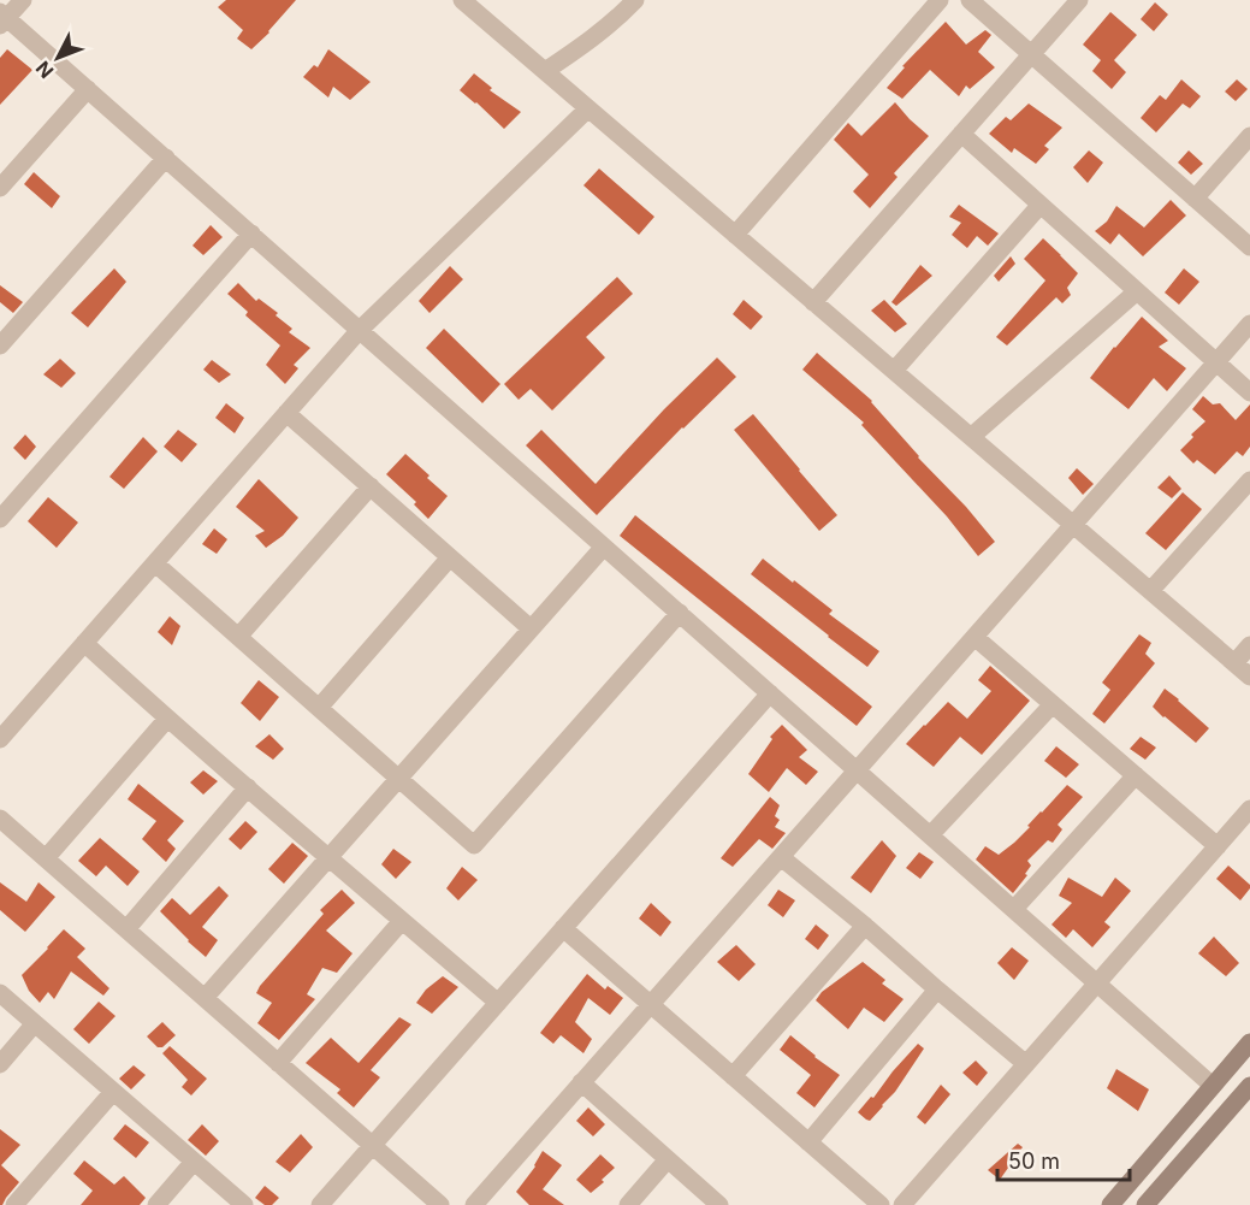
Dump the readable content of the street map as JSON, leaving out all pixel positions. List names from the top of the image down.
{
  "scale_bar": "50 m",
  "north": "bottom left"
}
